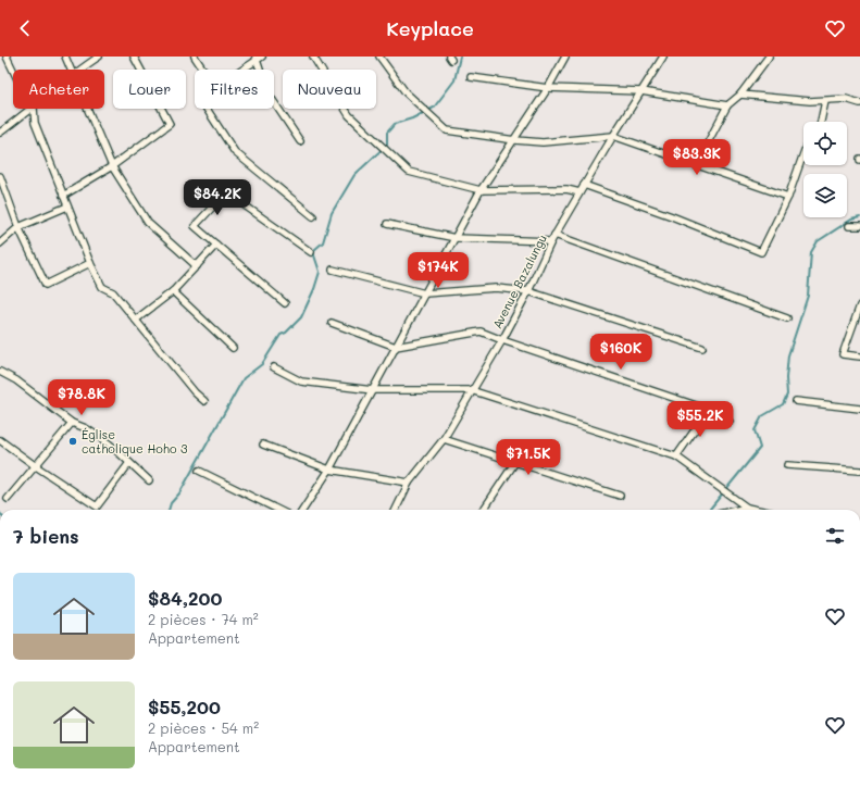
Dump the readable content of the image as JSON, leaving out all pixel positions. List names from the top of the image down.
{
  "streets": {
    "street": ["Avenue Bazalungu"]
  },
  "places": ["Église catholique Hoho 3"],
  "page": {
    "header": "Keyplace",
    "chip": [
      "Acheter",
      "Louer",
      "Filtres",
      "Nouveau"
    ],
    "price": [
      "$83.3K",
      "$84.2K",
      "$174K",
      "$160K",
      "$78.8K",
      "$55.2K",
      "$71.5K"
    ],
    "heading": "7 biens",
    "list": [
      {
        "name": "$84,200",
        "note": "2 pièces · 74 m² · Appartement"
      },
      {
        "name": "$55,200",
        "note": "2 pièces · 54 m² · Appartement"
      }
    ]
  }
}
